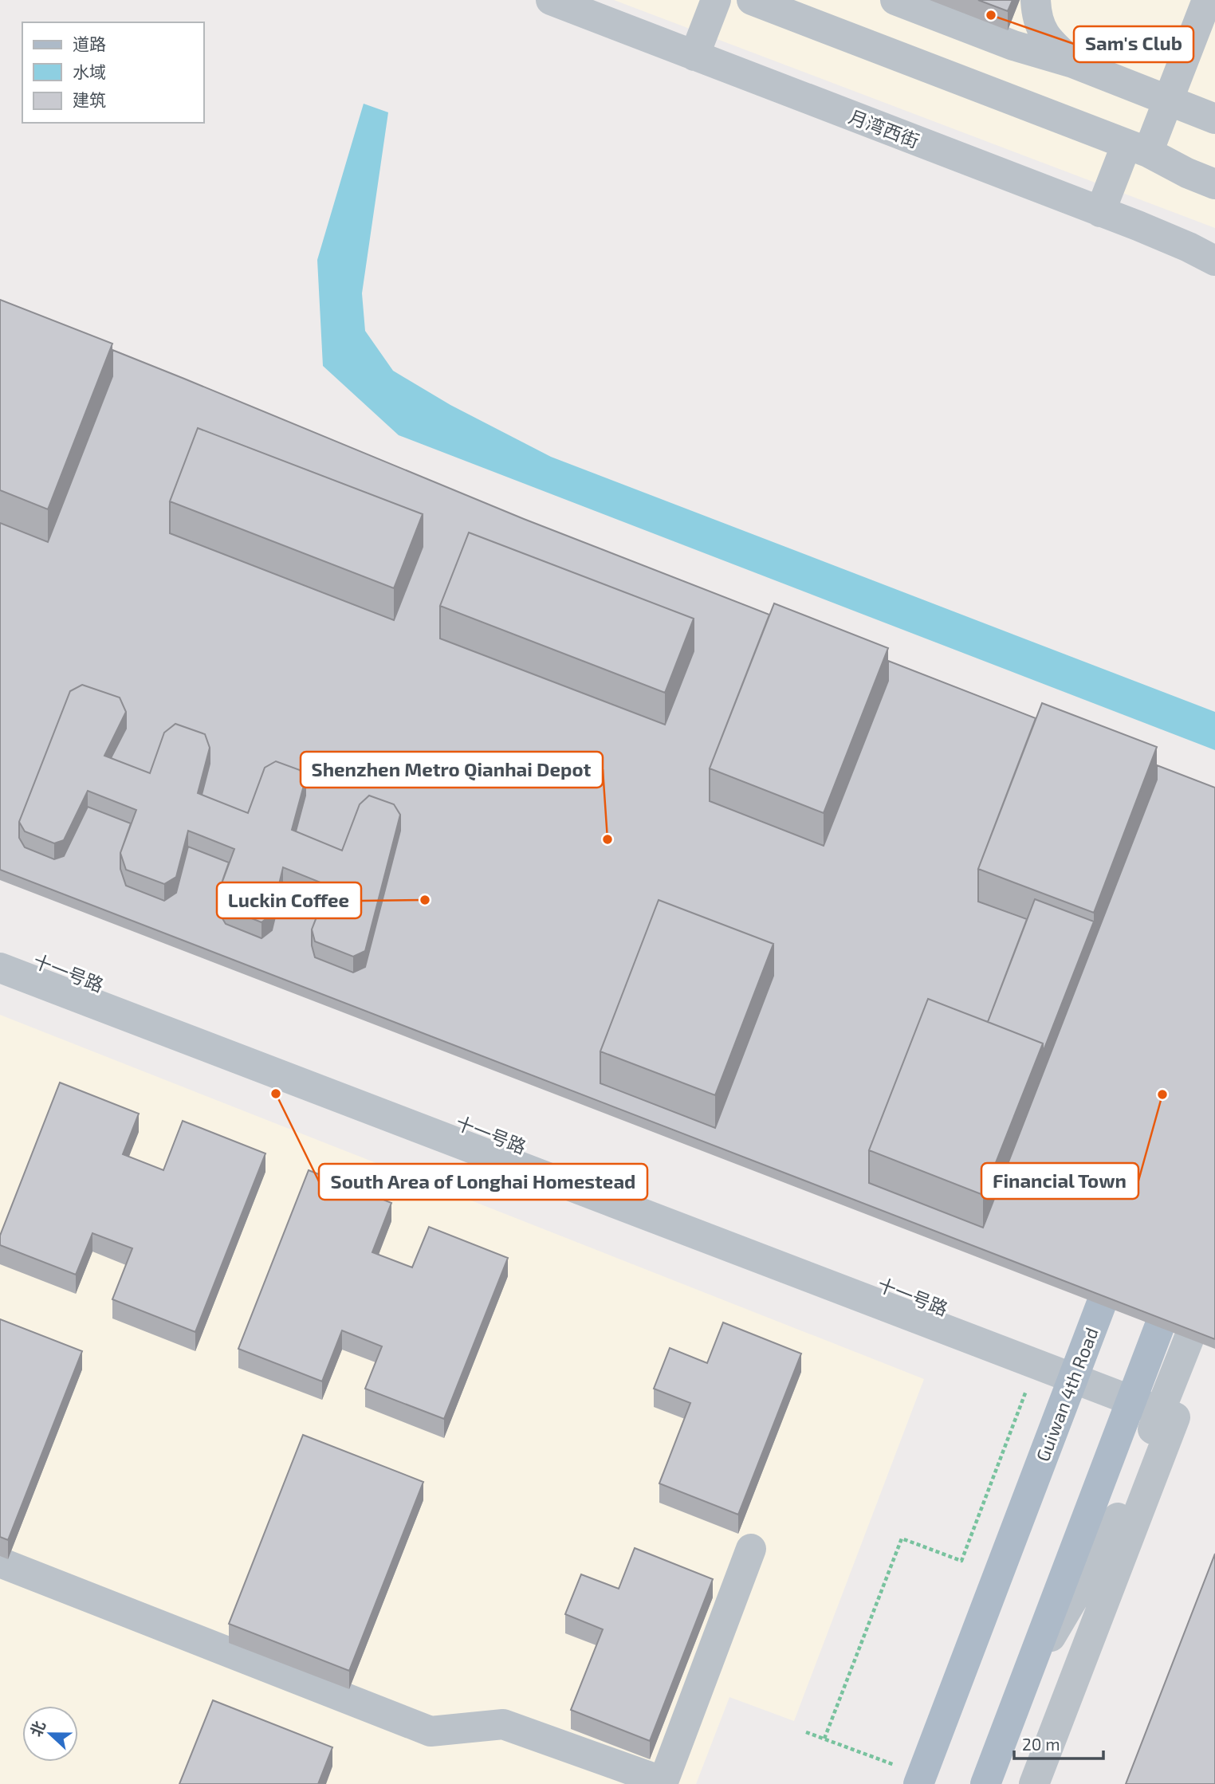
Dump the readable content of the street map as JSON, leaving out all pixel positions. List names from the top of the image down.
{
  "streets": {
    "main road": ["Guiwan 4th Road"],
    "street": ["月湾西街", "十一号路"]
  },
  "crossings": [
    ["十一号路", "Guiwan 4th Road"]
  ],
  "places": [
    "Sam's Club",
    "Shenzhen Metro Qianhai Depot",
    "Luckin Coffee",
    "South Area of Longhai Homestead",
    "Financial Town"
  ],
  "legend": ["道路", "水域", "建筑"],
  "scale_bar": "20 m",
  "north": "left"
}
